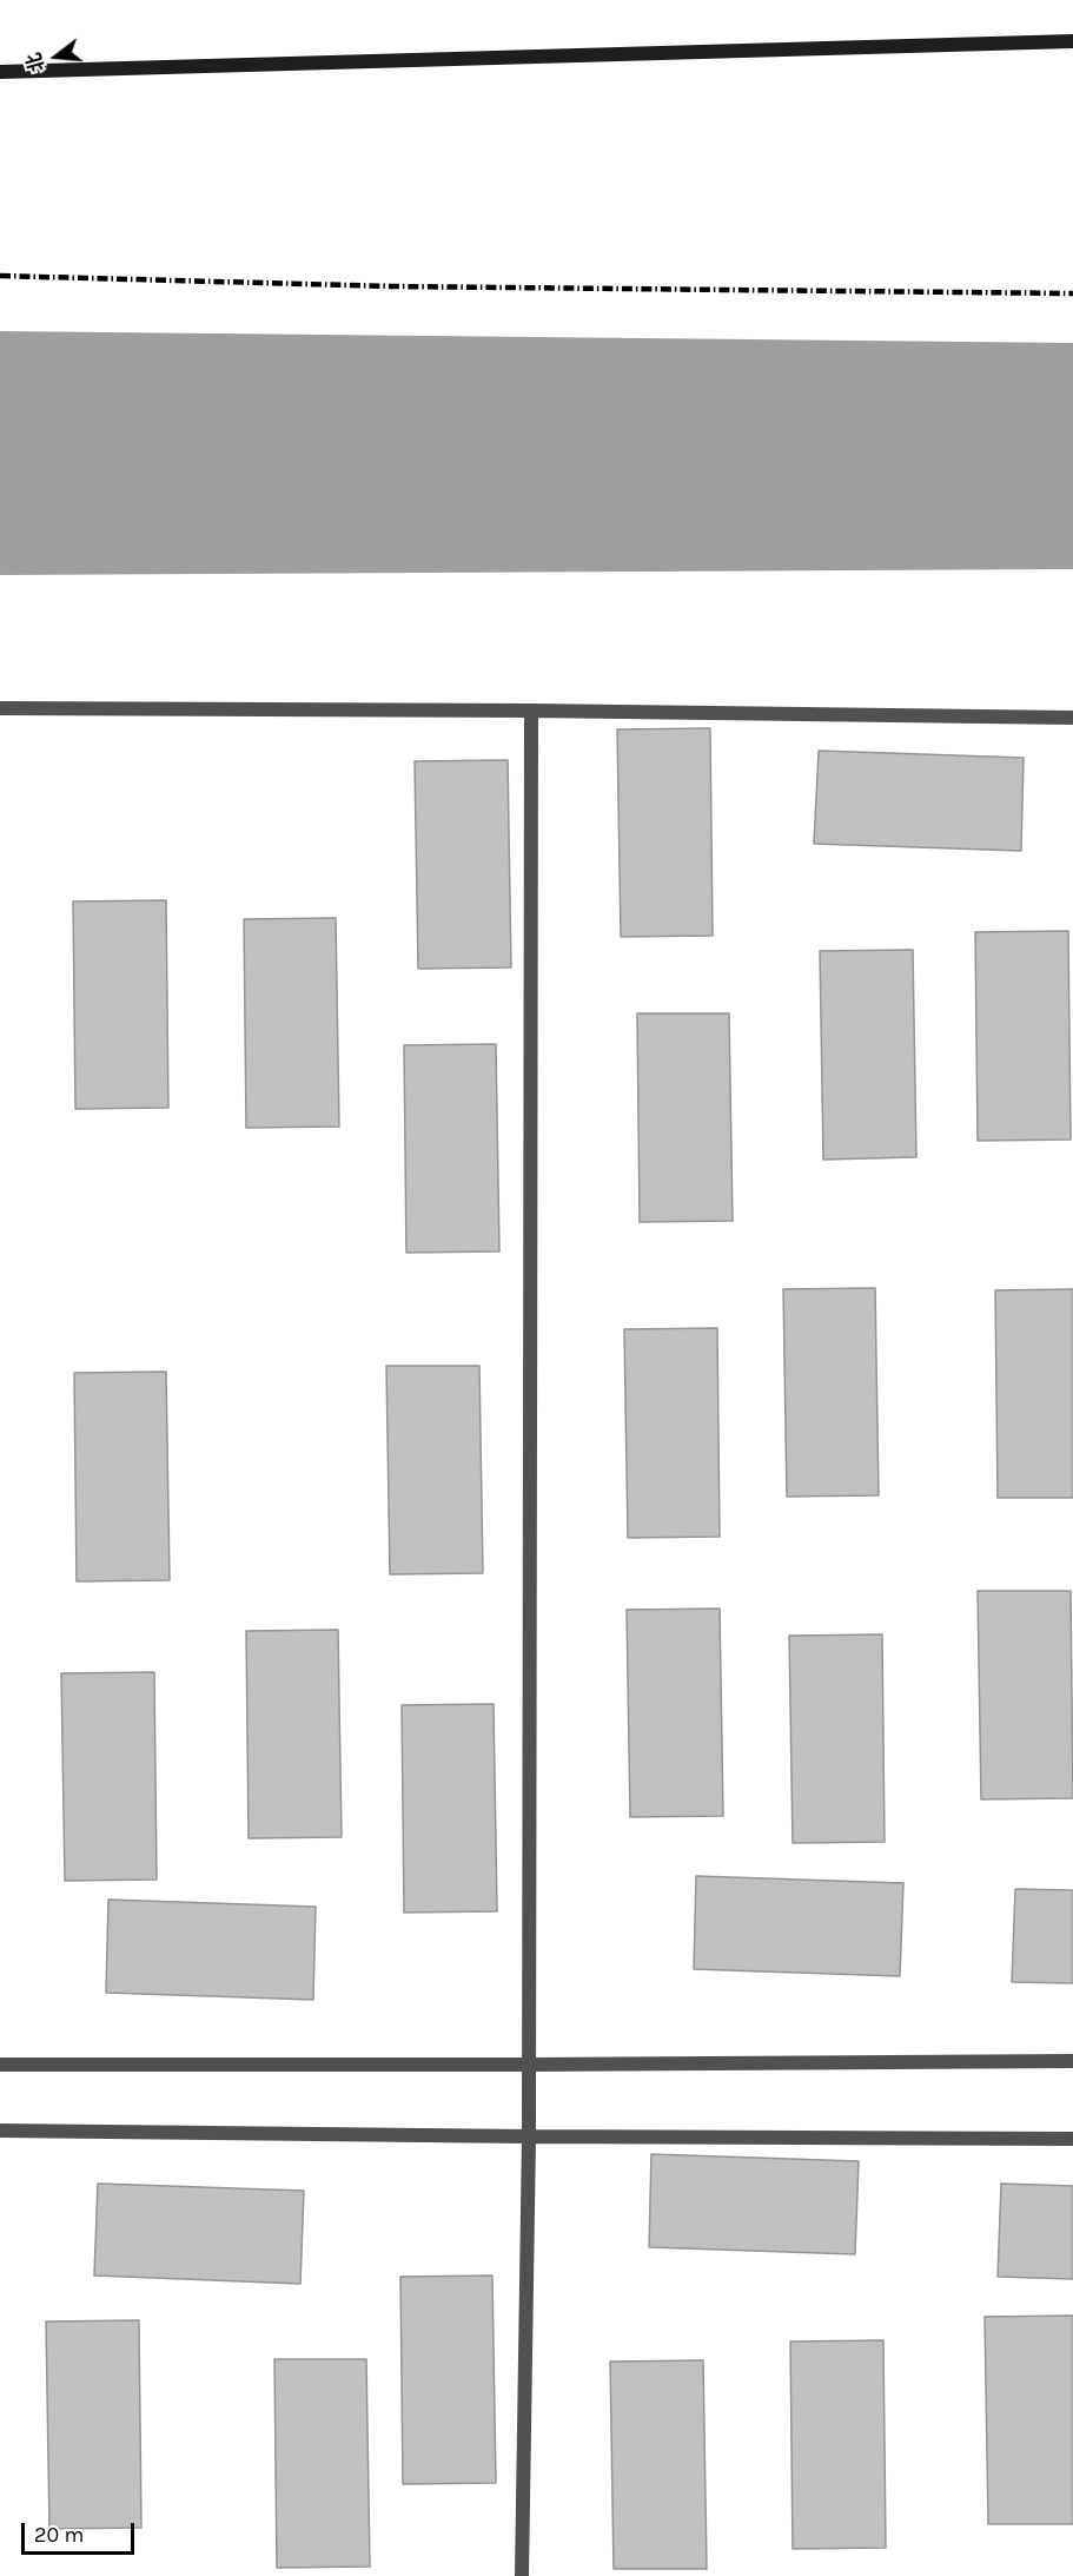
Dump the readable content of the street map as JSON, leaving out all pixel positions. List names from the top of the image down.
{
  "scale_bar": "20 m",
  "north": "left"
}
